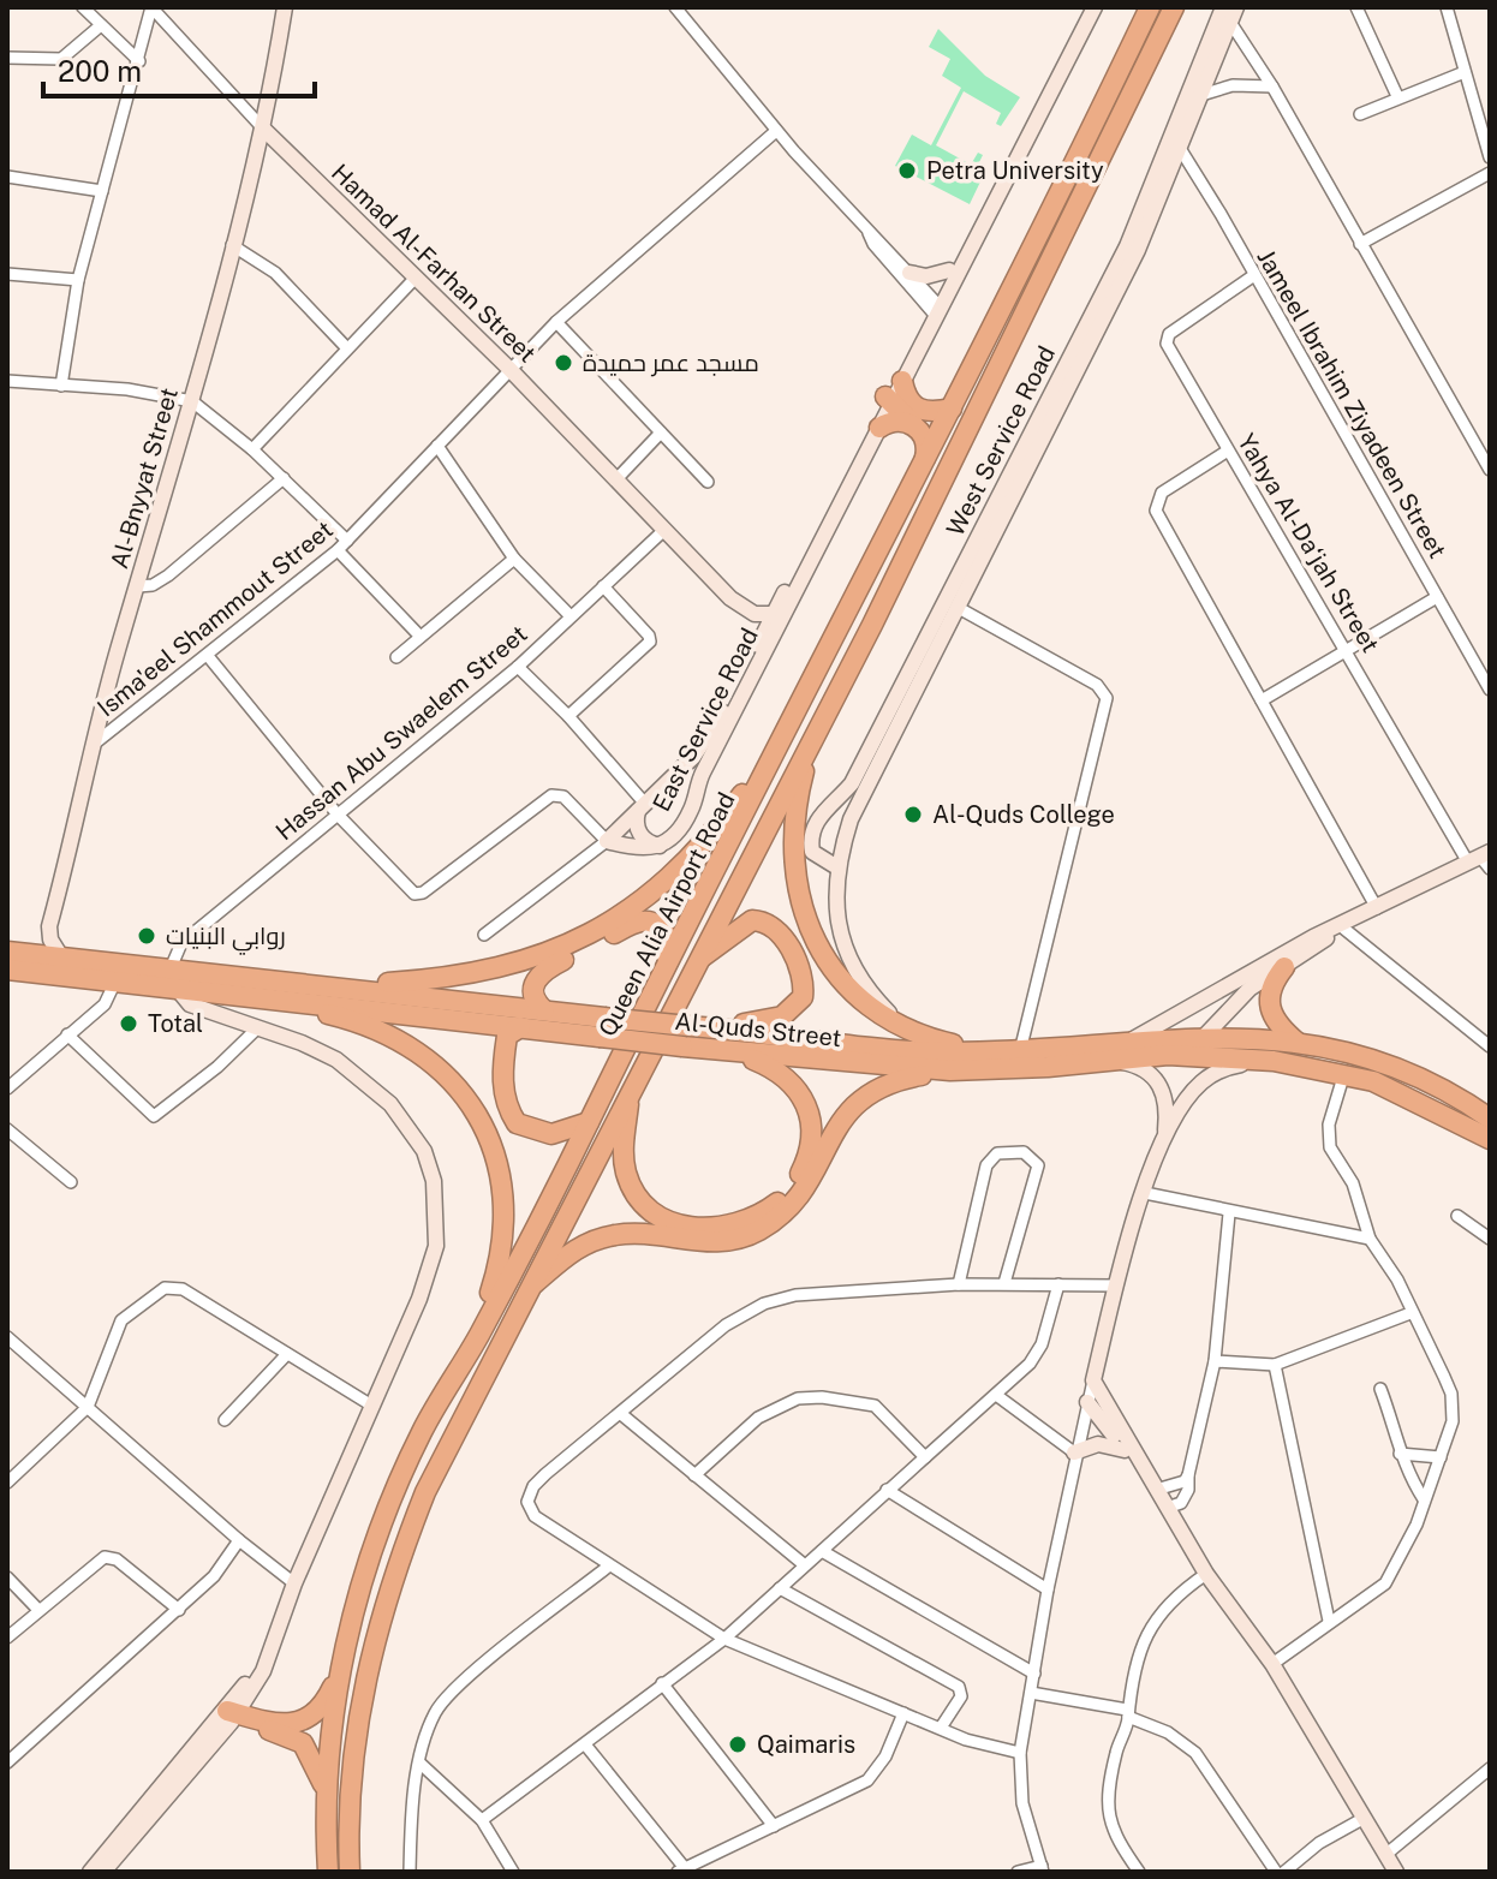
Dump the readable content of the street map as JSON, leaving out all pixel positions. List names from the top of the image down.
{
  "streets": {
    "highway": ["Queen Alia Airport Road", "Al-Quds Street"],
    "street": [
      "Hamad Al-Farhan Street",
      "Jameel Ibrahim Ziyadeen Street",
      "West Service Road",
      "Al-Bnyyat Street",
      "Yahya Al-Da‘jah Street",
      "Isma'eel Shammout Street",
      "East Service Road",
      "Hassan Abu Swaelem Street"
    ]
  },
  "crossings": [
    ["Hamad Al-Farhan Street", "Al-Bnyyat Street"],
    ["Hamad Al-Farhan Street", "Isma'eel Shammout Street"],
    ["Hamad Al-Farhan Street", "East Service Road"],
    ["Hamad Al-Farhan Street", "Hassan Abu Swaelem Street"],
    ["Jameel Ibrahim Ziyadeen Street", "West Service Road"],
    ["Jameel Ibrahim Ziyadeen Street", "Yahya Al-Da‘jah Street"],
    ["Al-Bnyyat Street", "Isma'eel Shammout Street"],
    ["Al-Bnyyat Street", "Al-Quds Street"],
    ["Hassan Abu Swaelem Street", "Al-Quds Street"]
  ],
  "places": [
    "Petra University",
    "مسجد عمر حميدة",
    "Al-Quds College",
    "روابي البنيات",
    "Total",
    "Qaimaris"
  ],
  "scale_bar": "200 m"
}
